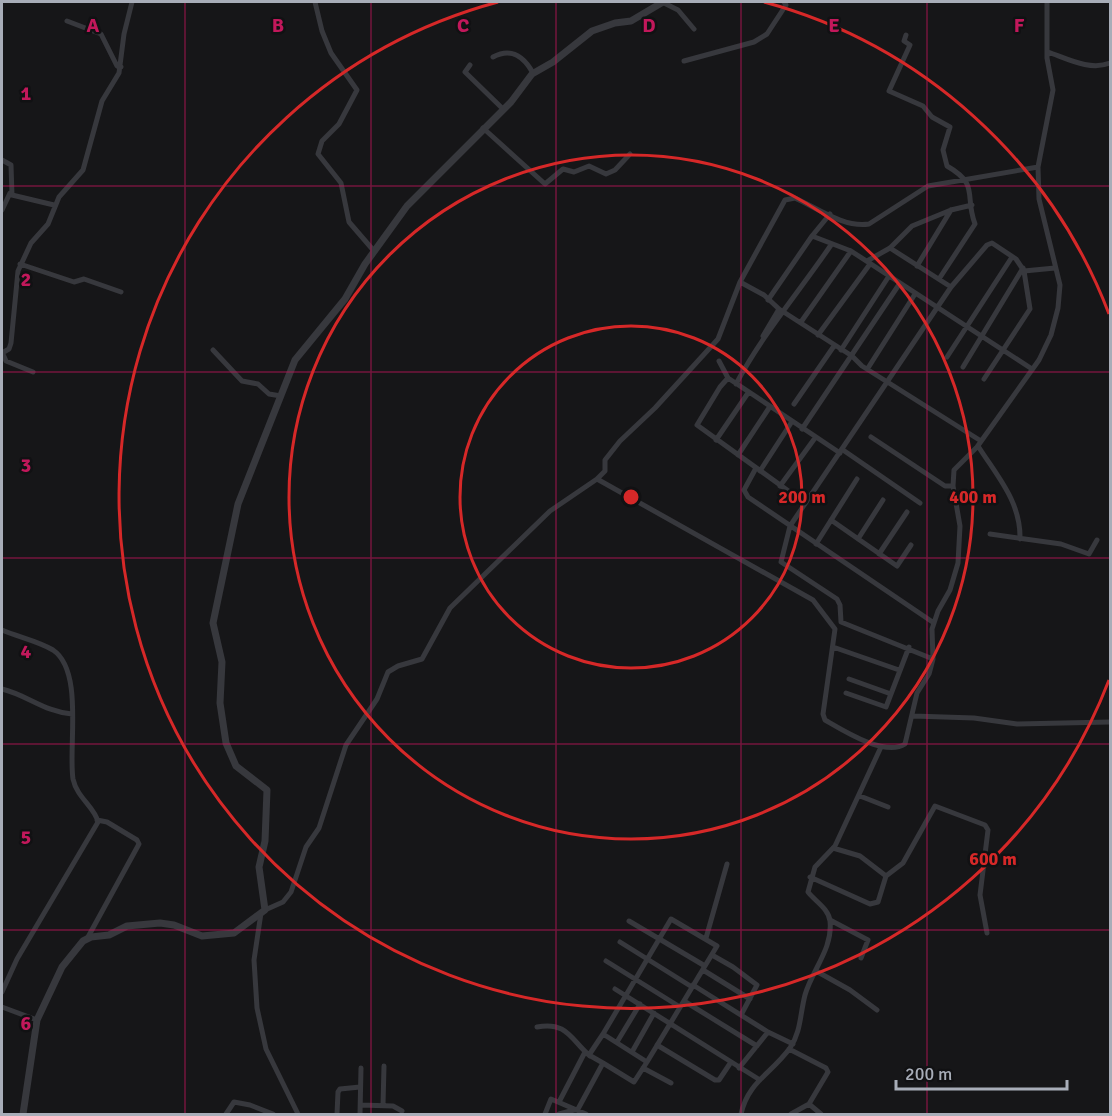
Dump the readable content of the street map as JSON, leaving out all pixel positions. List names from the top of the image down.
{
  "scale_bar": "200 m",
  "grid": {
    "columns": [
      "A",
      "B",
      "C",
      "D",
      "E",
      "F"
    ],
    "rows": [
      "1",
      "2",
      "3",
      "4",
      "5",
      "6"
    ]
  },
  "rings": ["200 m", "400 m", "600 m"]
}
